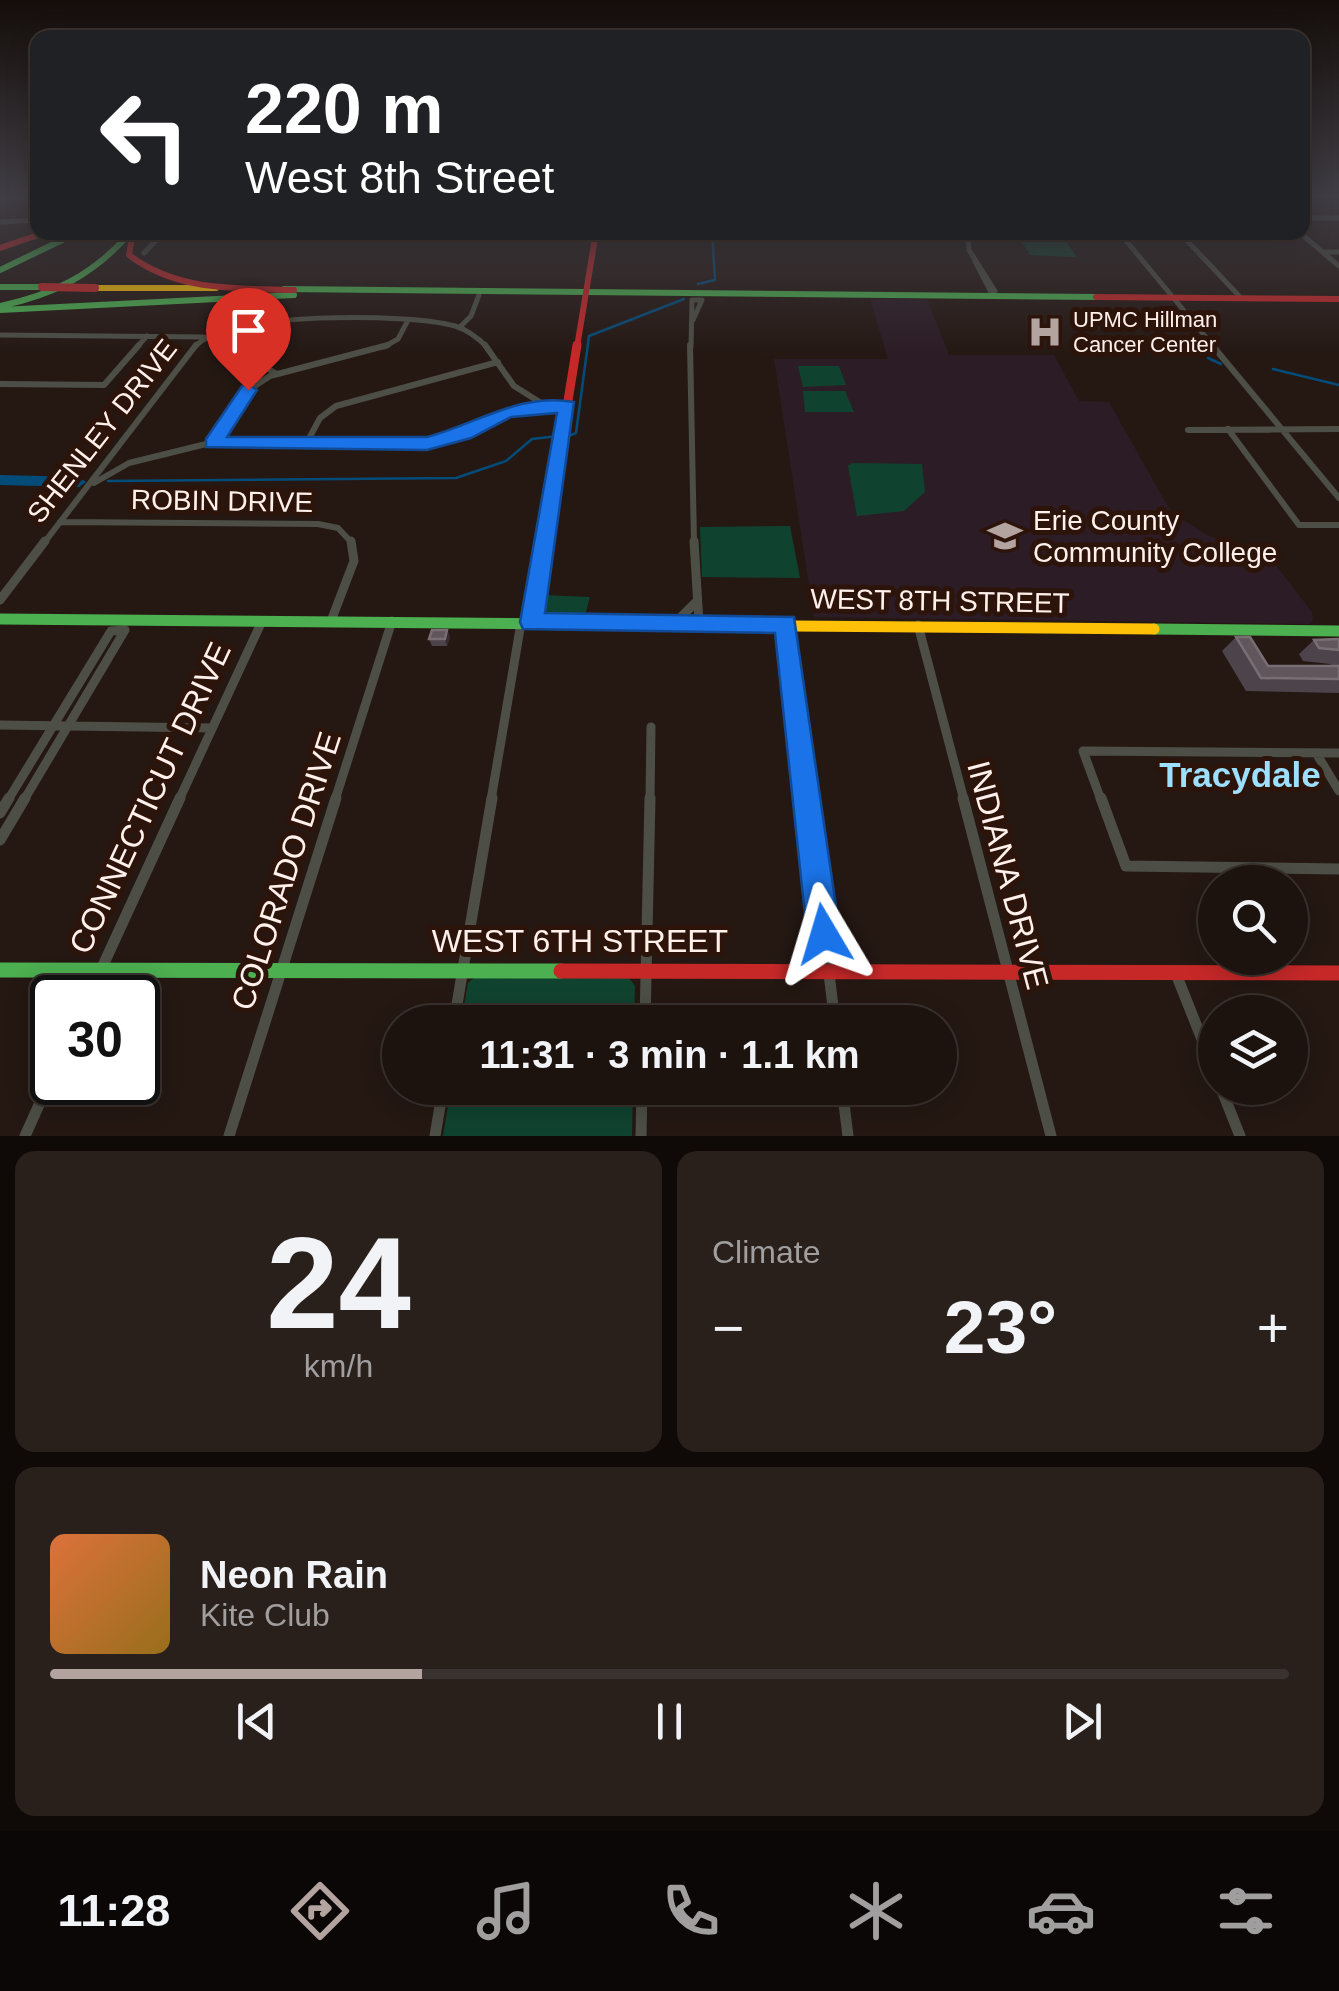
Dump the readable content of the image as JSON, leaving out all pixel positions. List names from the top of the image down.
{
  "streets": {
    "main road": ["WEST 8TH STREET", "WEST 6TH STREET"],
    "street": [
      "SHENLEY DRIVE",
      "ROBIN DRIVE",
      "CONNECTICUT DRIVE",
      "COLORADO DRIVE",
      "INDIANA DRIVE"
    ]
  },
  "crossings": [
    ["SHENLEY DRIVE", "ROBIN DRIVE"],
    ["ROBIN DRIVE", "WEST 8TH STREET"],
    ["WEST 8TH STREET", "CONNECTICUT DRIVE"],
    ["WEST 8TH STREET", "COLORADO DRIVE"],
    ["WEST 8TH STREET", "INDIANA DRIVE"],
    ["CONNECTICUT DRIVE", "WEST 6TH STREET"],
    ["COLORADO DRIVE", "WEST 6TH STREET"],
    ["INDIANA DRIVE", "WEST 6TH STREET"]
  ],
  "districts": ["Tracydale"],
  "places": {
    "hospital": ["UPMC Hillman Cancer Center"],
    "school or university": ["Erie County Community College"]
  },
  "page": {
    "turn": ["220 m", "West 8th Street"],
    "limit": "30",
    "trip": "11:31 · 3 min · 1.1 km",
    "tile": [
      ["24", "km/h"],
      "Climate"
    ],
    "heat": ["−", "23°", "+"],
    "song": ["Neon Rain", "Kite Club"],
    "tabs": "11:28"
  }
}
